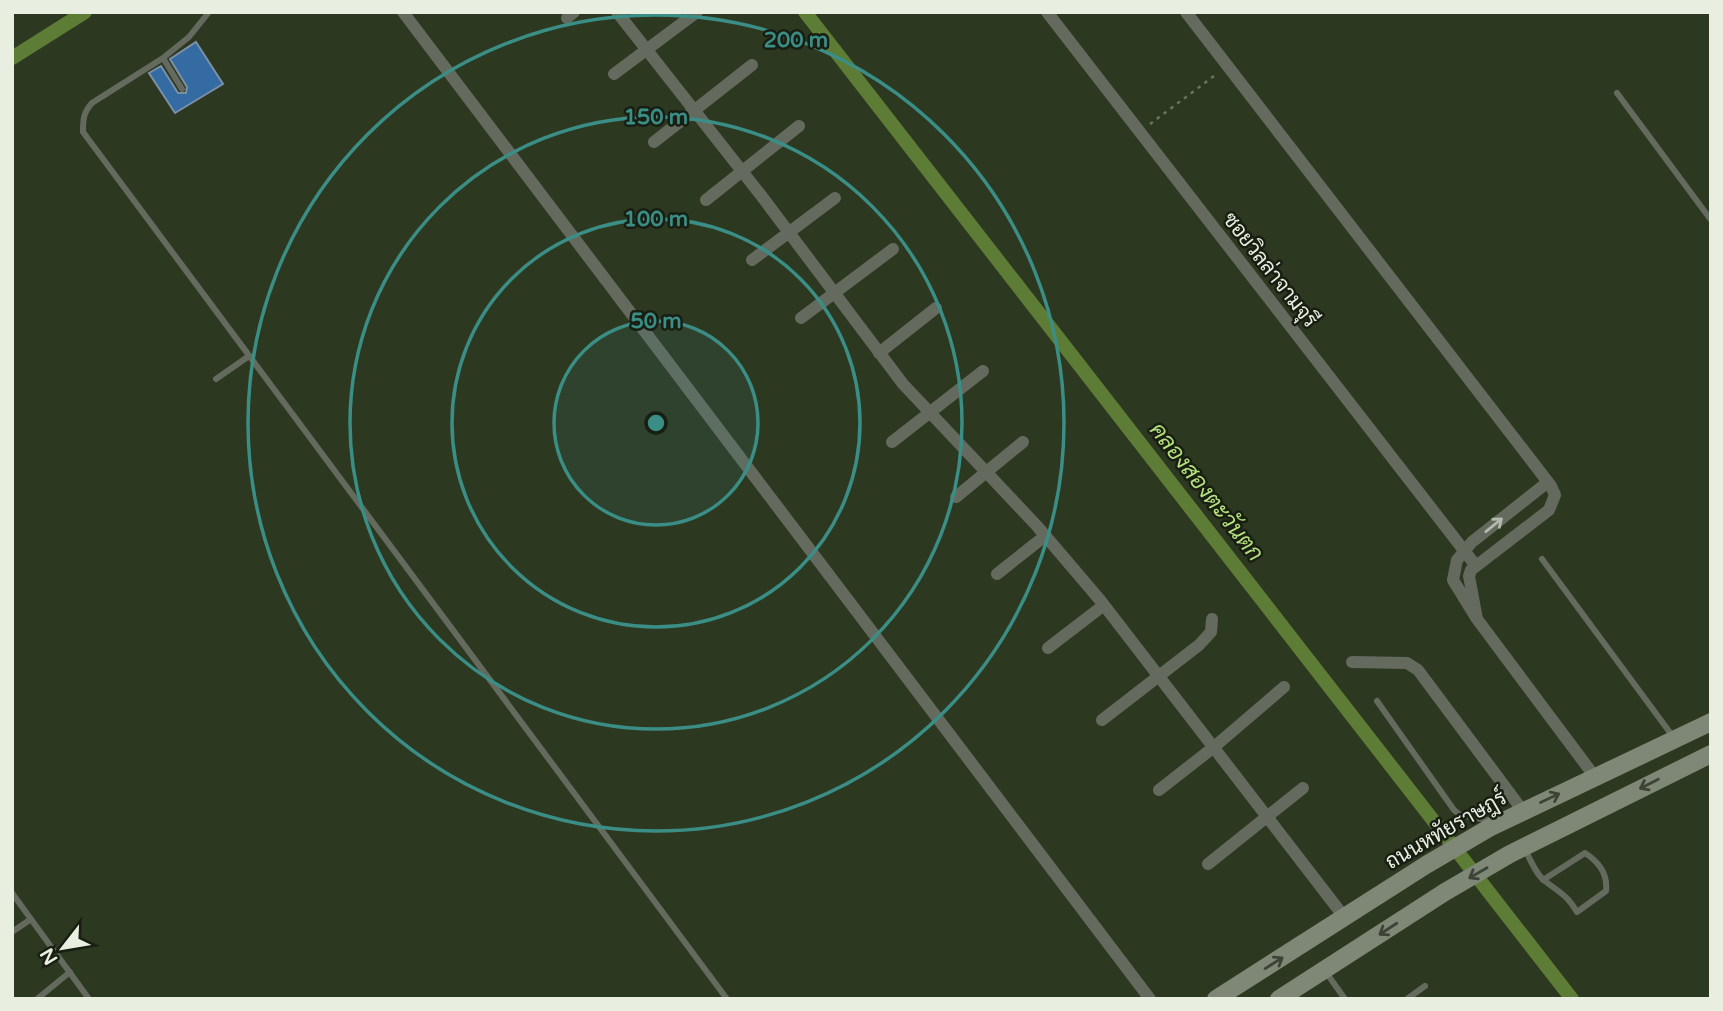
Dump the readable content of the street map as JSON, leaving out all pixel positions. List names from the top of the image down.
{
  "streets": {
    "main road": ["ถนนหทัยราษฎร์"],
    "street": ["ซอยวิลล่าจามจุรี"]
  },
  "water": ["คลองสองตะวันตก"],
  "north": "bottom left",
  "rings": [
    "200 m",
    "150 m",
    "100 m",
    "50 m"
  ]
}
